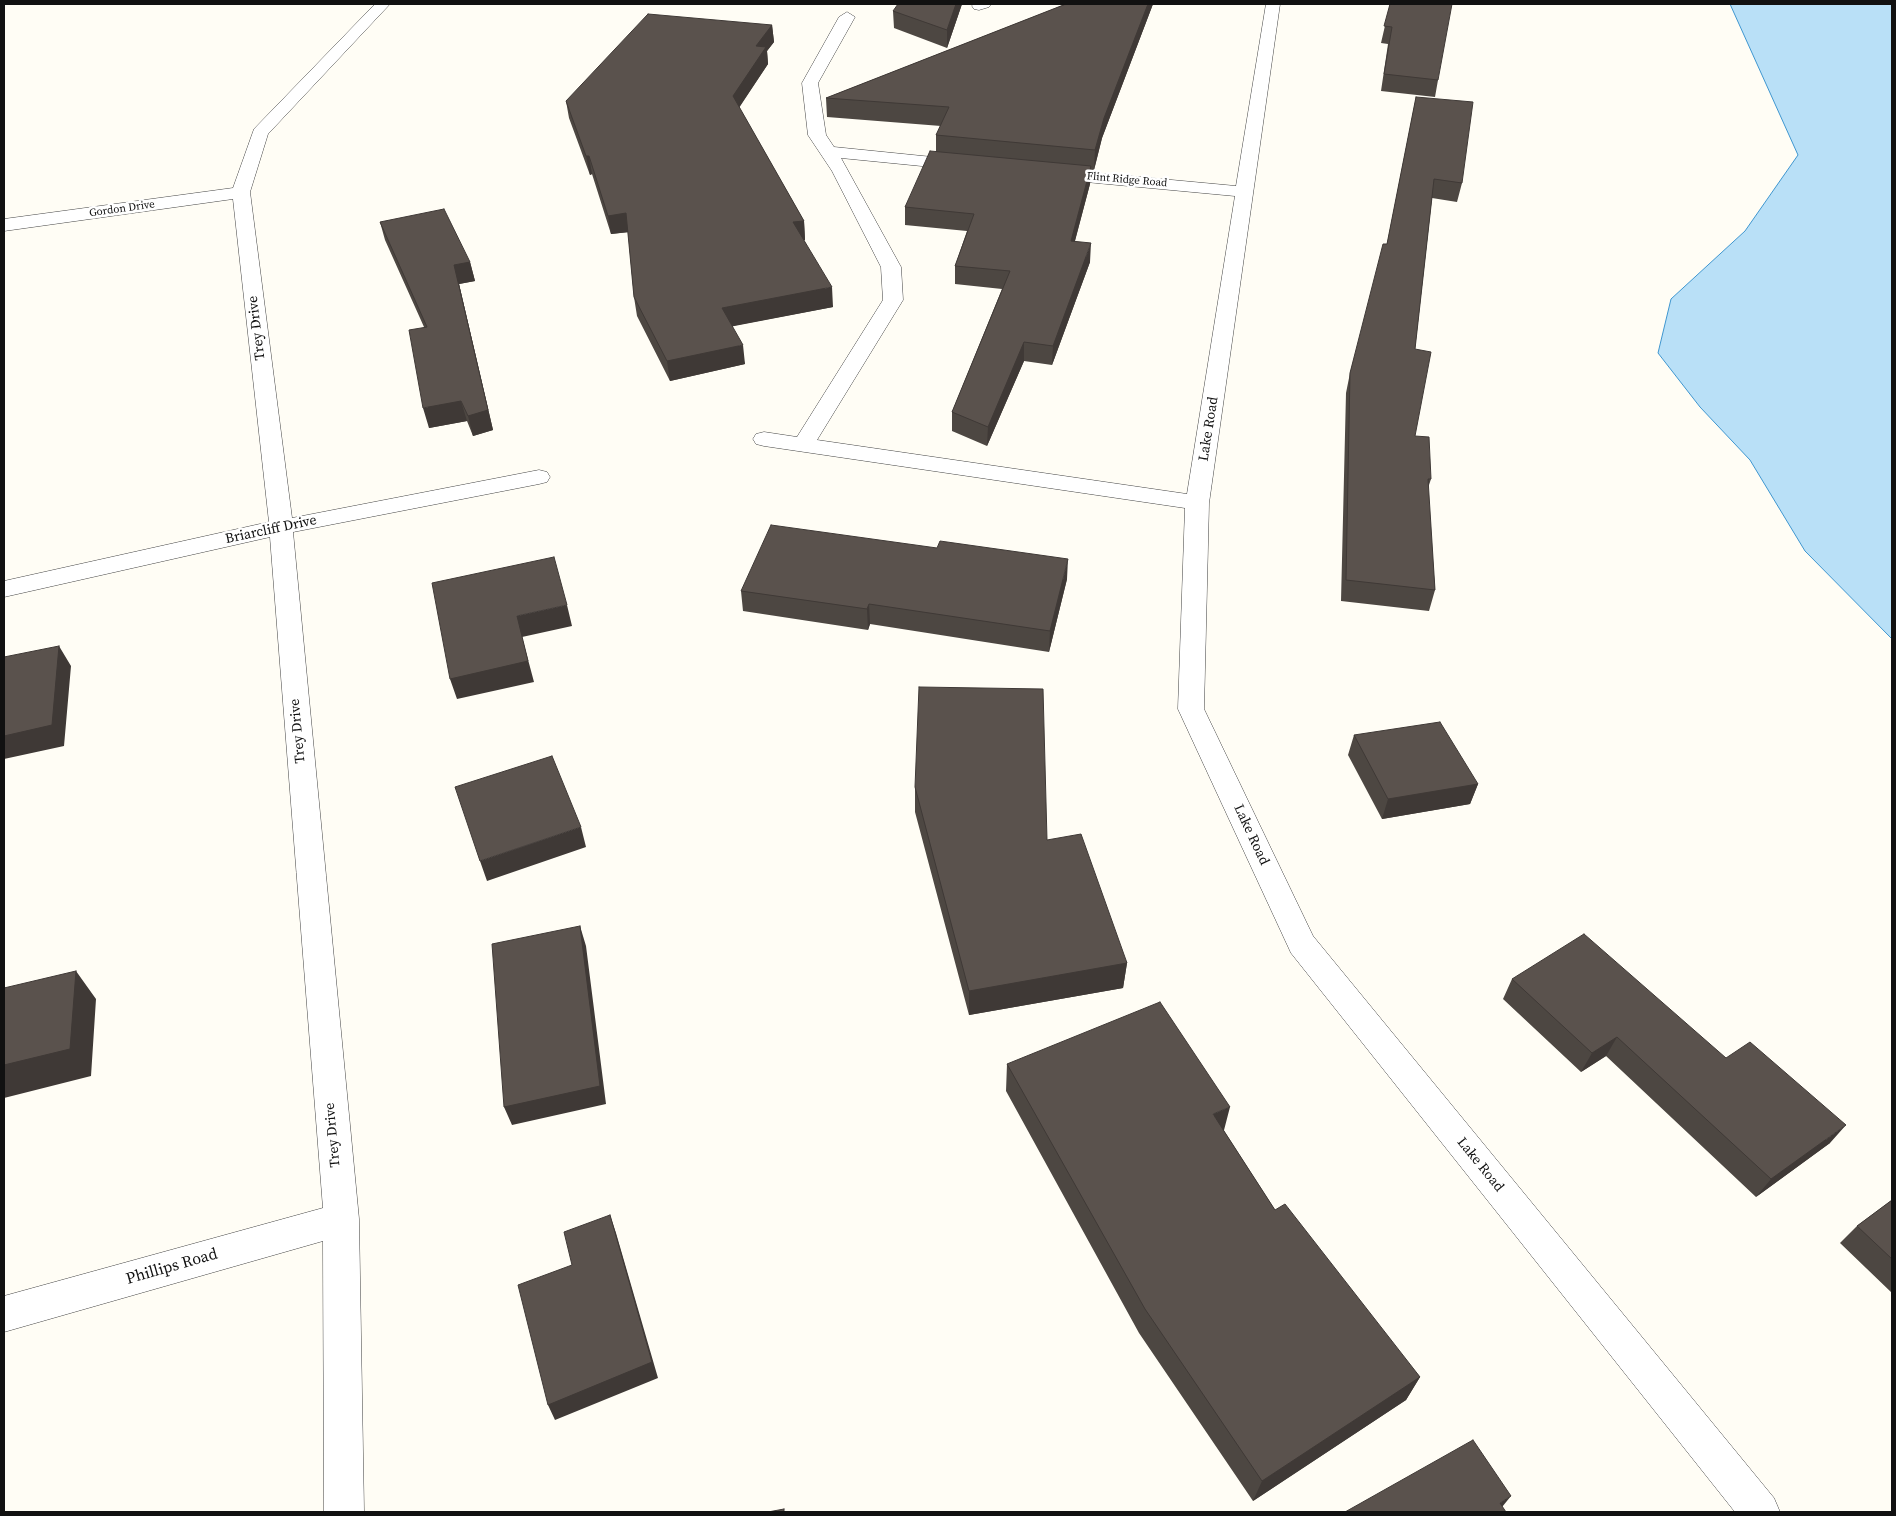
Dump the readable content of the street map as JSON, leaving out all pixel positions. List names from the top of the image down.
{
  "streets": {
    "street": [
      "Flint Ridge Road",
      "Gordon Drive",
      "Trey Drive",
      "Lake Road",
      "Briarcliff Drive",
      "Phillips Road"
    ]
  },
  "crossings": [
    ["Flint Ridge Road", "Lake Road"],
    ["Gordon Drive", "Trey Drive"],
    ["Trey Drive", "Briarcliff Drive"],
    ["Trey Drive", "Phillips Road"]
  ]
}
